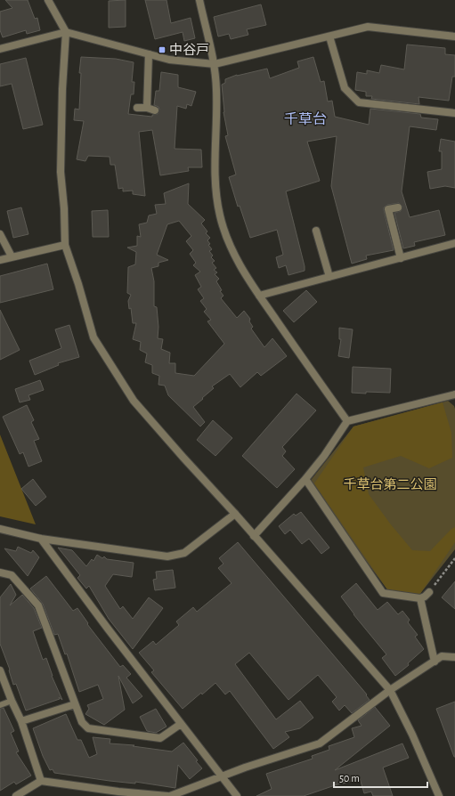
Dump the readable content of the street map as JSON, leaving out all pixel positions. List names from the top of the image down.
{
  "districts": ["千草台"],
  "parks": ["千草台第二公園"],
  "places": {
    "transit": ["中谷戸"]
  },
  "scale_bar": "50 m"
}
